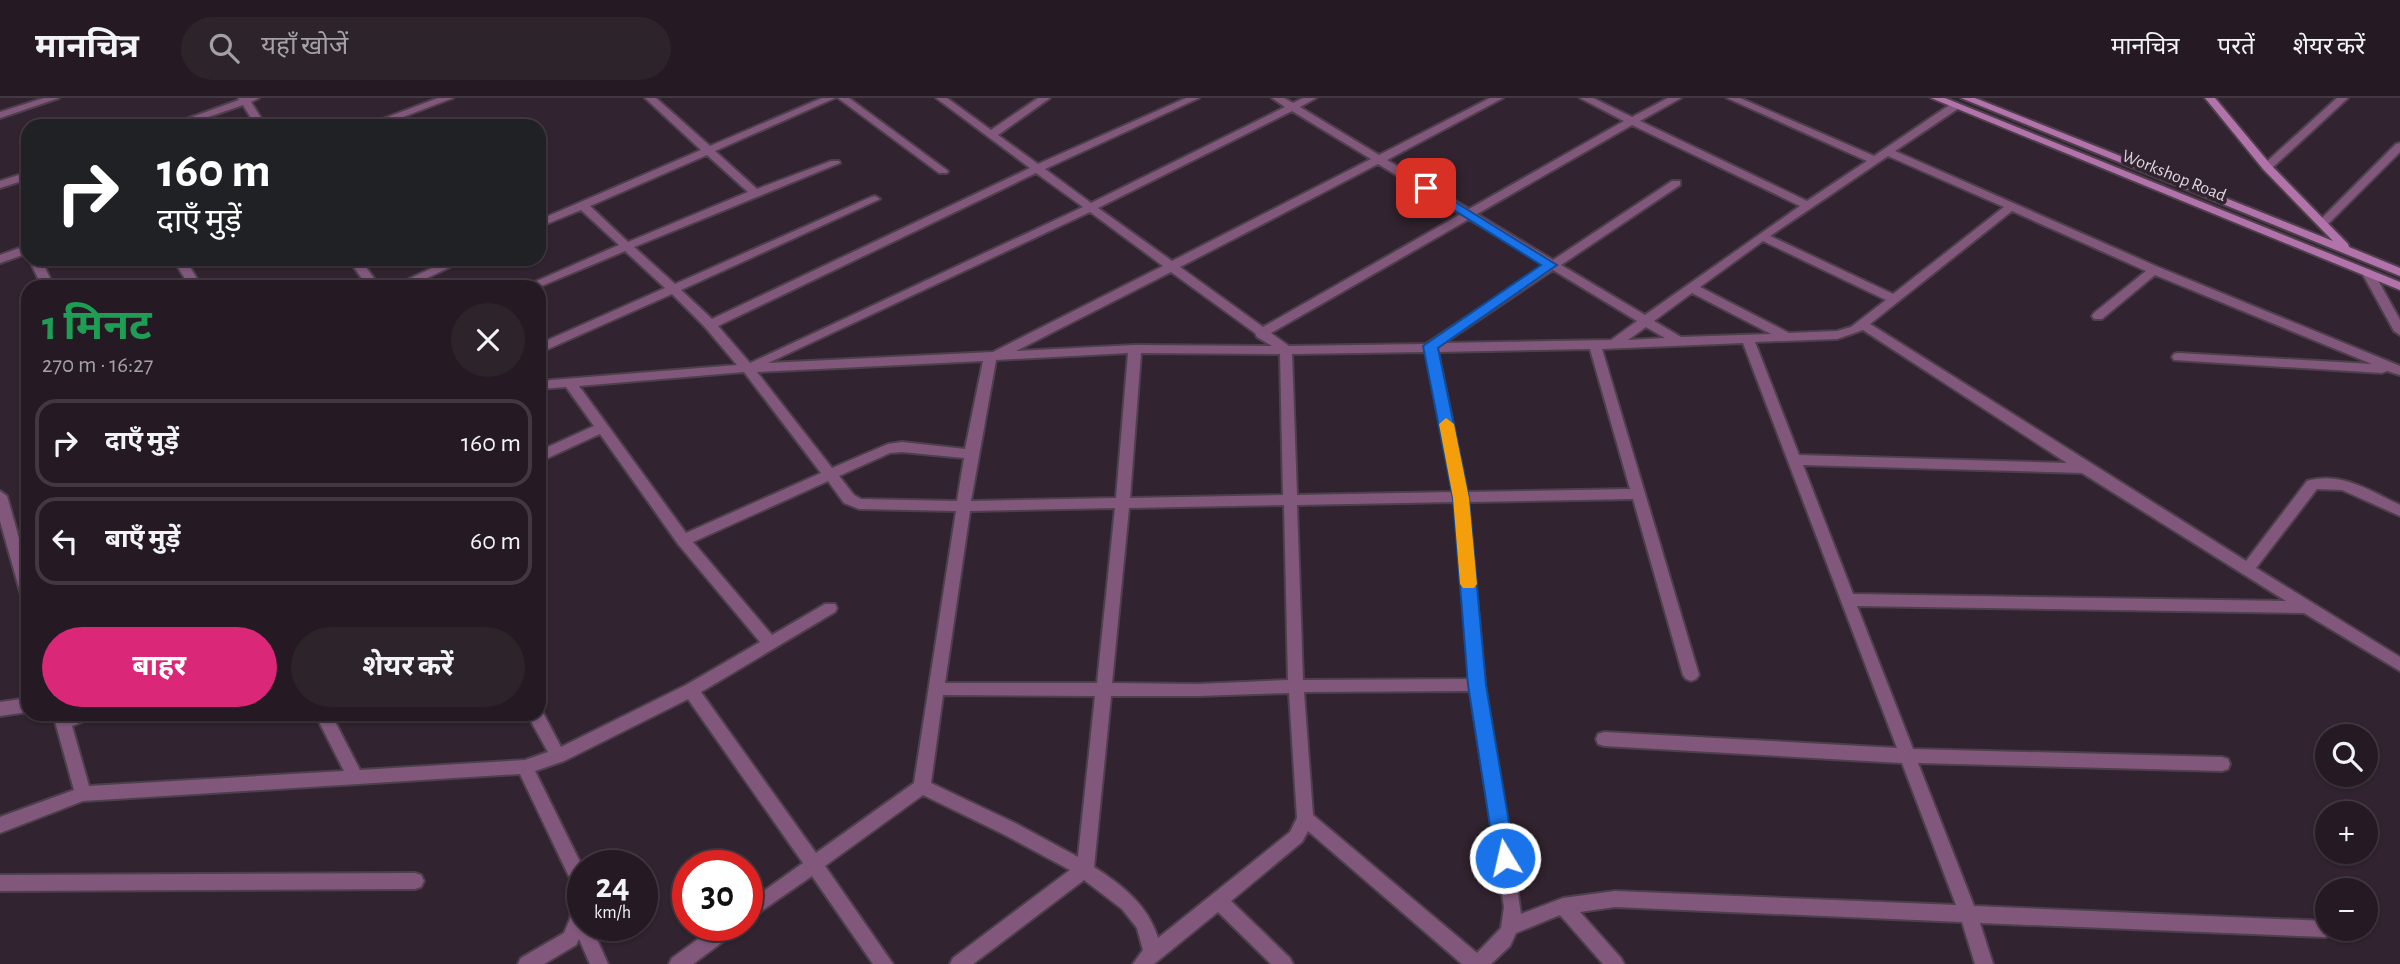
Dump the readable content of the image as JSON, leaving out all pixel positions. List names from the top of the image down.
{
  "streets": {
    "main road": ["Workshop Road"]
  },
  "page": {
    "header": "मानचित्र",
    "search": "यहाँ खोजें",
    "nav": ["मानचित्र", "परतें", "शेयर करें"],
    "turn": ["160 m", "दाएँ मुड़ें"],
    "heading": ["1 मिनट", "270 m · 16:27"],
    "list": [
      {
        "name": "दाएँ मुड़ें",
        "value": "160 m"
      },
      {
        "name": "बाएँ मुड़ें",
        "value": "60 m"
      }
    ],
    "buttons": ["बाहर", "शेयर करें"],
    "map_buttons": ["+", "−"],
    "speed": "24 km/h",
    "limit": "30"
  }
}
